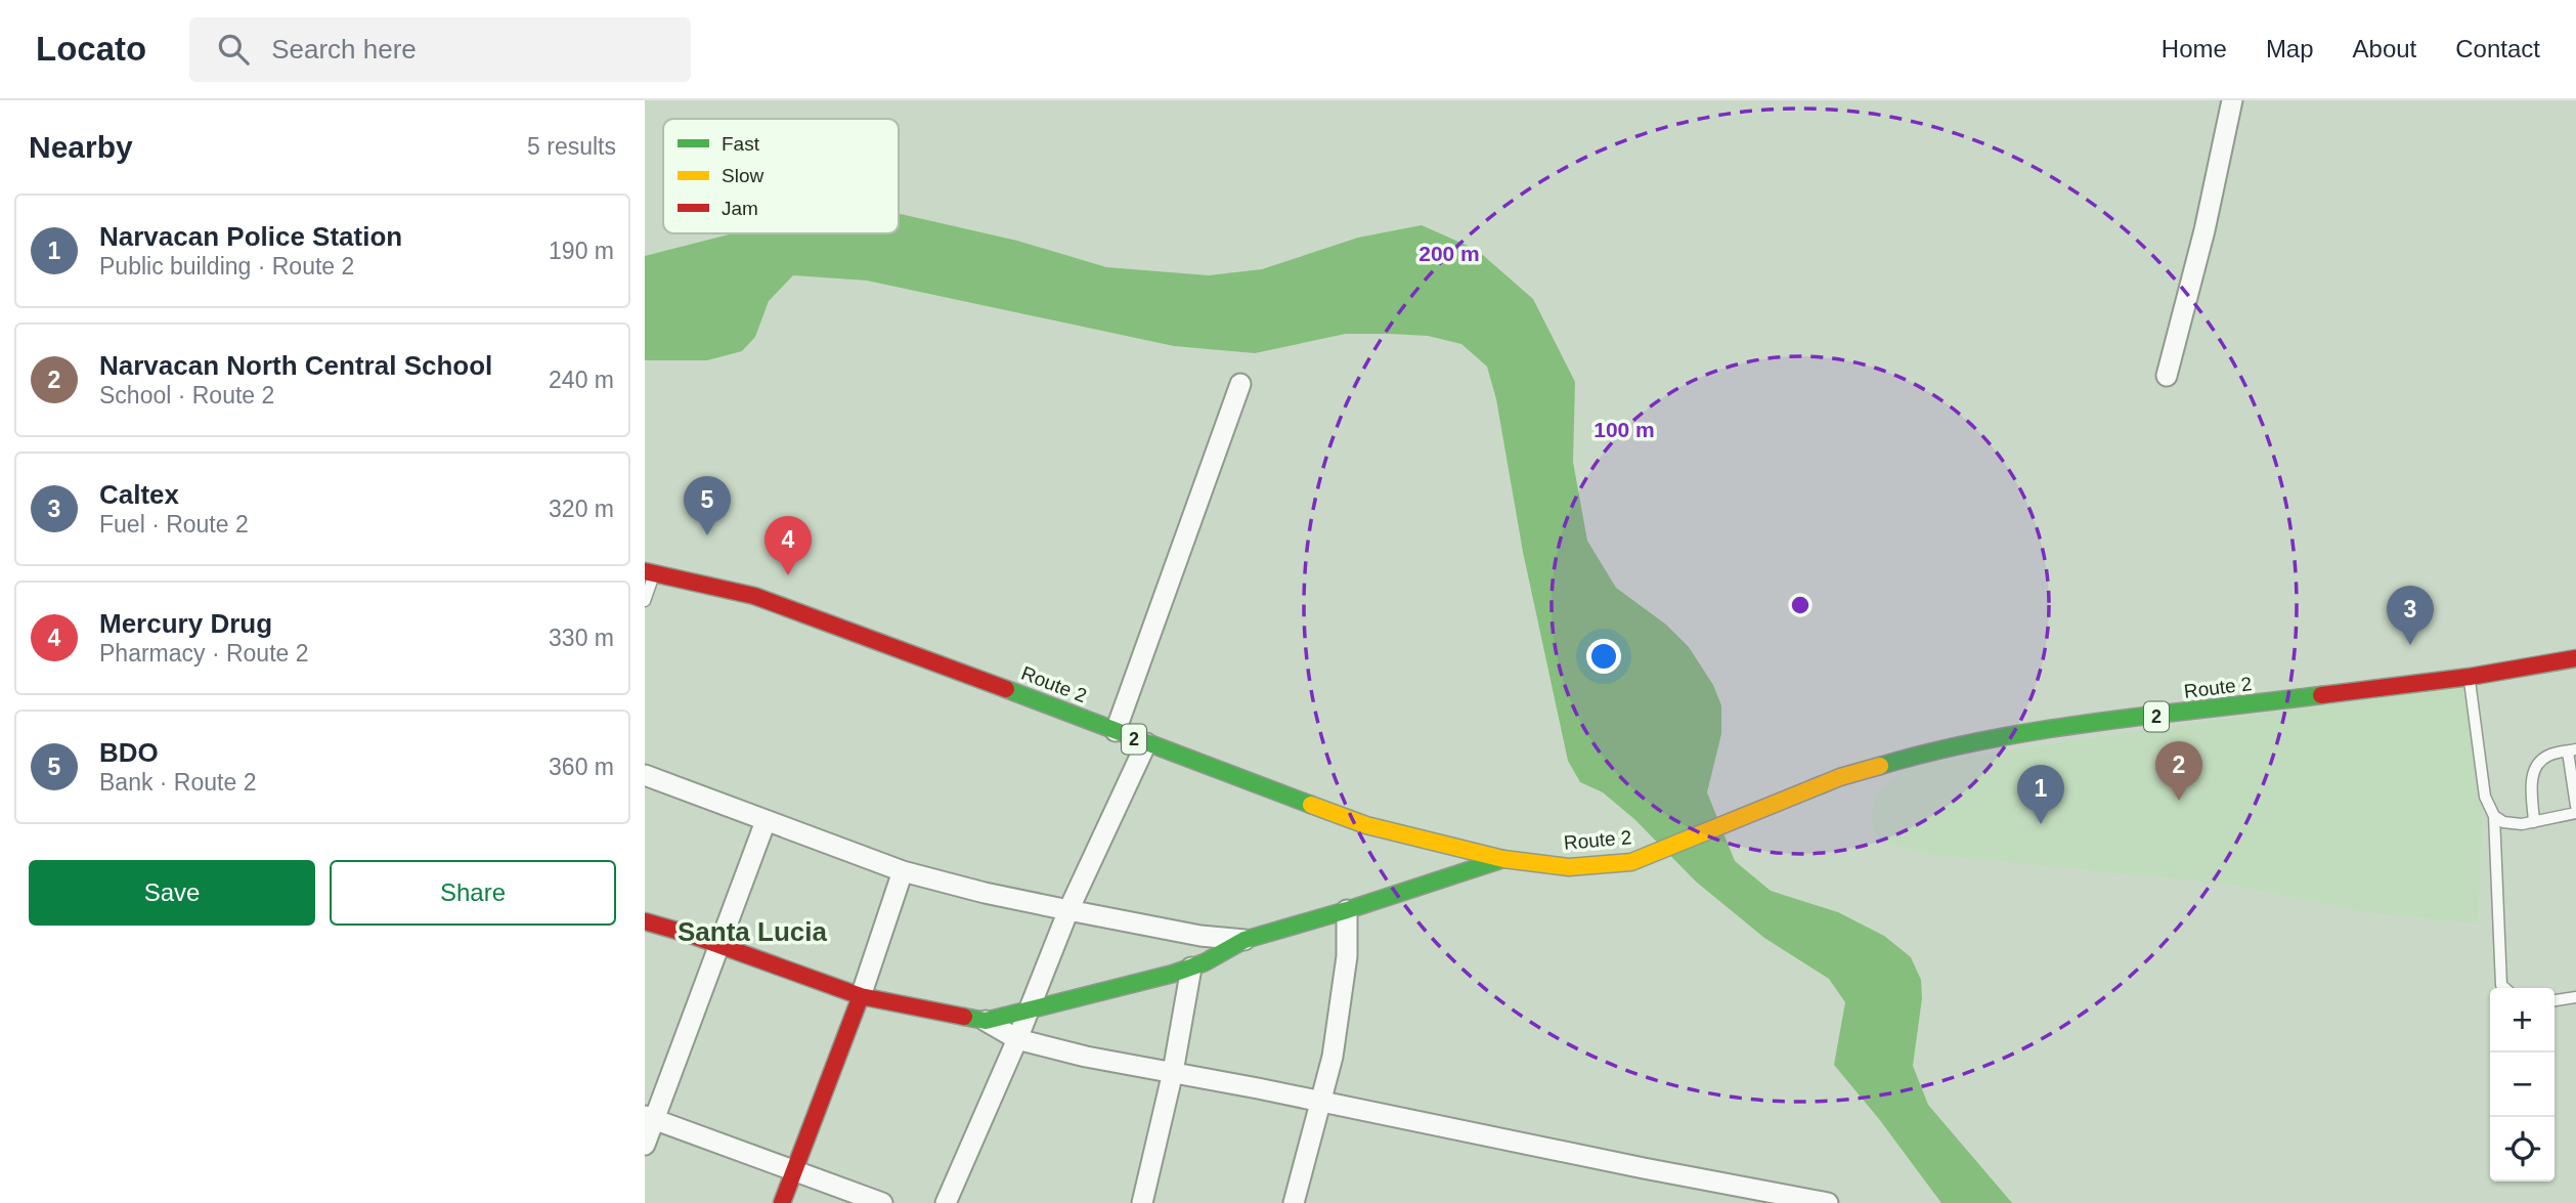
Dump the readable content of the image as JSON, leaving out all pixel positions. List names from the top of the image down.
{
  "streets": {
    "main road": ["Route 2", "2"]
  },
  "districts": ["Santa Lucia"],
  "legend": ["Fast", "Slow", "Jam"],
  "page": {
    "header": "Locato",
    "search": "Search here",
    "nav": [
      "Home",
      "Map",
      "About",
      "Contact"
    ],
    "heading": ["Nearby", "5 results"],
    "list": [
      {
        "mark": "1",
        "name": "Narvacan Police Station",
        "note": "Public building · Route 2",
        "value": "190 m"
      },
      {
        "mark": "2",
        "name": "Narvacan North Central School",
        "note": "School · Route 2",
        "value": "240 m"
      },
      {
        "mark": "3",
        "name": "Caltex",
        "note": "Fuel · Route 2",
        "value": "320 m"
      },
      {
        "mark": "4",
        "name": "Mercury Drug",
        "note": "Pharmacy · Route 2",
        "value": "330 m"
      },
      {
        "mark": "5",
        "name": "BDO",
        "note": "Bank · Route 2",
        "value": "360 m"
      }
    ],
    "pins": [
      "5",
      "4",
      "3",
      "2",
      "1"
    ],
    "buttons": ["Save", "Share"],
    "map_buttons": ["+", "−"]
  },
  "rings": ["200 m", "100 m"]
}
